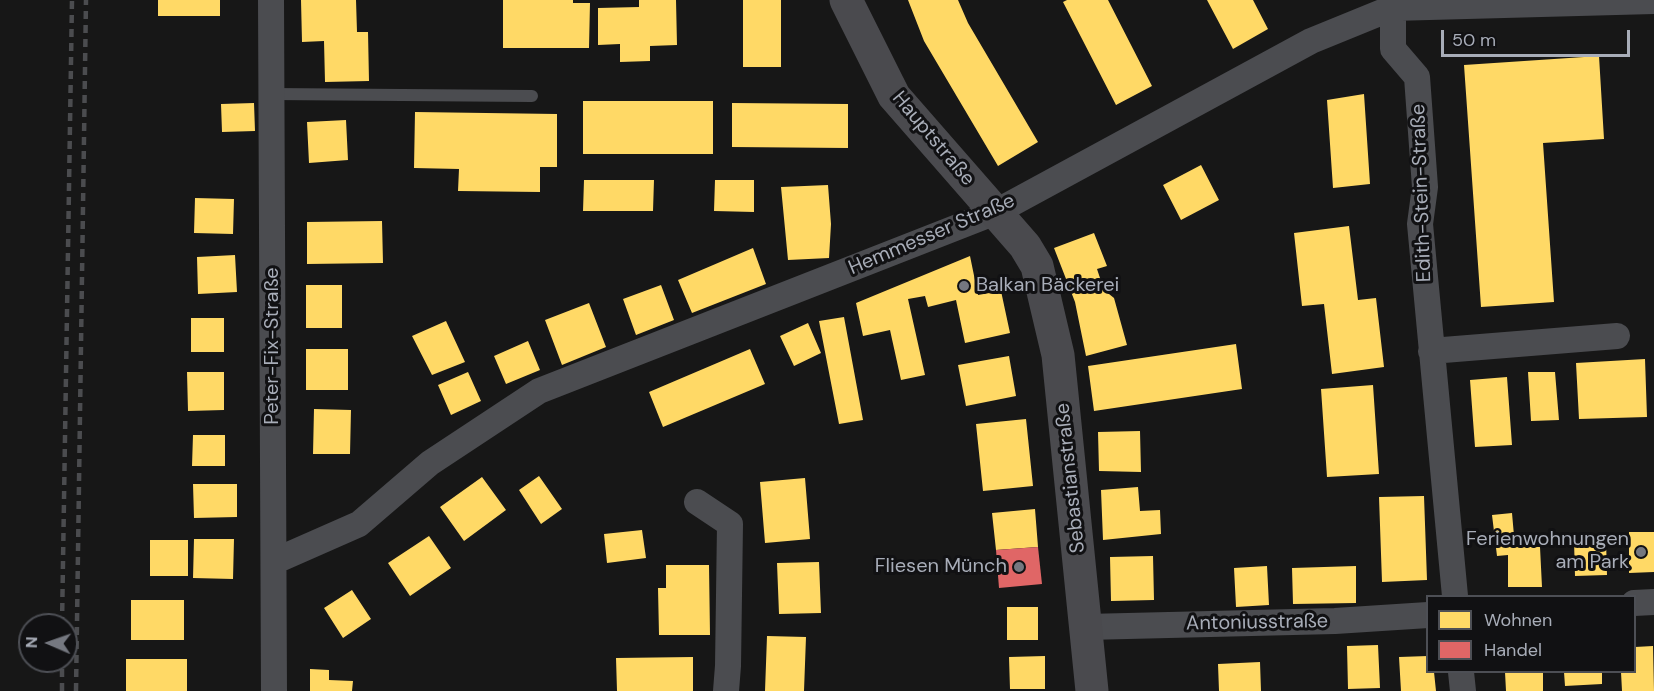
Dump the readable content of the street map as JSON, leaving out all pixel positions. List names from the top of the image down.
{
  "streets": {
    "street": [
      "Hauptstraße",
      "Edith-Stein-Straße",
      "Hemmesser Straße",
      "Peter-Fix-Straße",
      "Sebastianstraße",
      "Antoniusstraße"
    ]
  },
  "crossings": [
    ["Hauptstraße", "Hemmesser Straße"],
    ["Hauptstraße", "Sebastianstraße"],
    ["Edith-Stein-Straße", "Hemmesser Straße"],
    ["Hemmesser Straße", "Peter-Fix-Straße"],
    ["Sebastianstraße", "Antoniusstraße"]
  ],
  "places": ["Balkan Bäckerei", "Ferienwohnungen am Park", "Fliesen Münch"],
  "legend": ["Wohnen", "Handel"],
  "scale_bar": "50 m",
  "north": "left"
}
